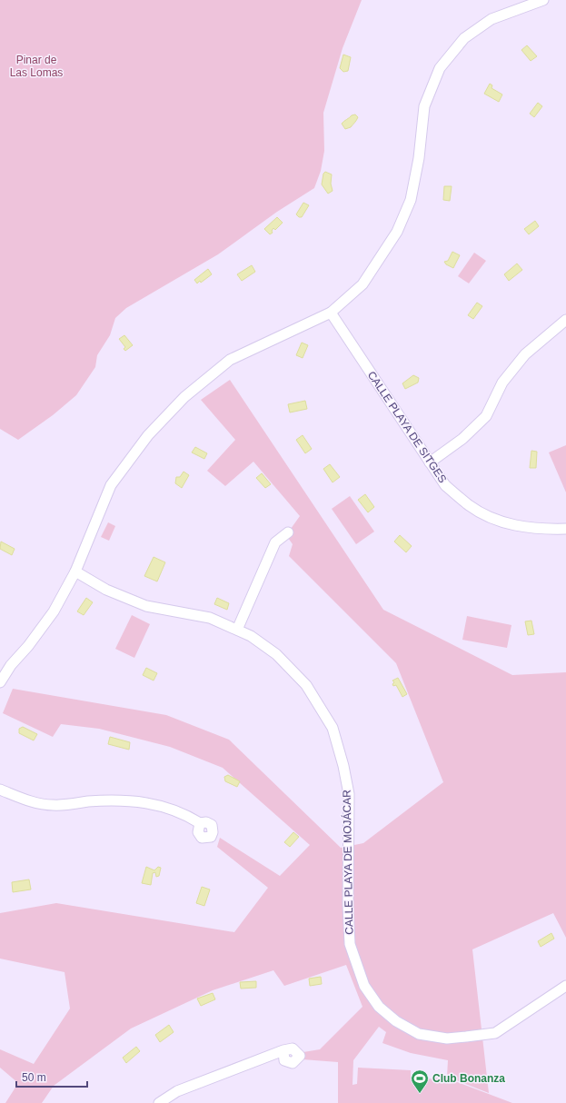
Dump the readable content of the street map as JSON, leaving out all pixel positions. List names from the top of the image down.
{
  "streets": {
    "street": ["CALLE PLAYA DE SITGES", "CALLE PLAYA DE MOJÁCAR"]
  },
  "parks": ["Pinar de Las Lomas"],
  "places": {
    "sports": ["Club Bonanza"]
  },
  "scale_bar": "50 m"
}
